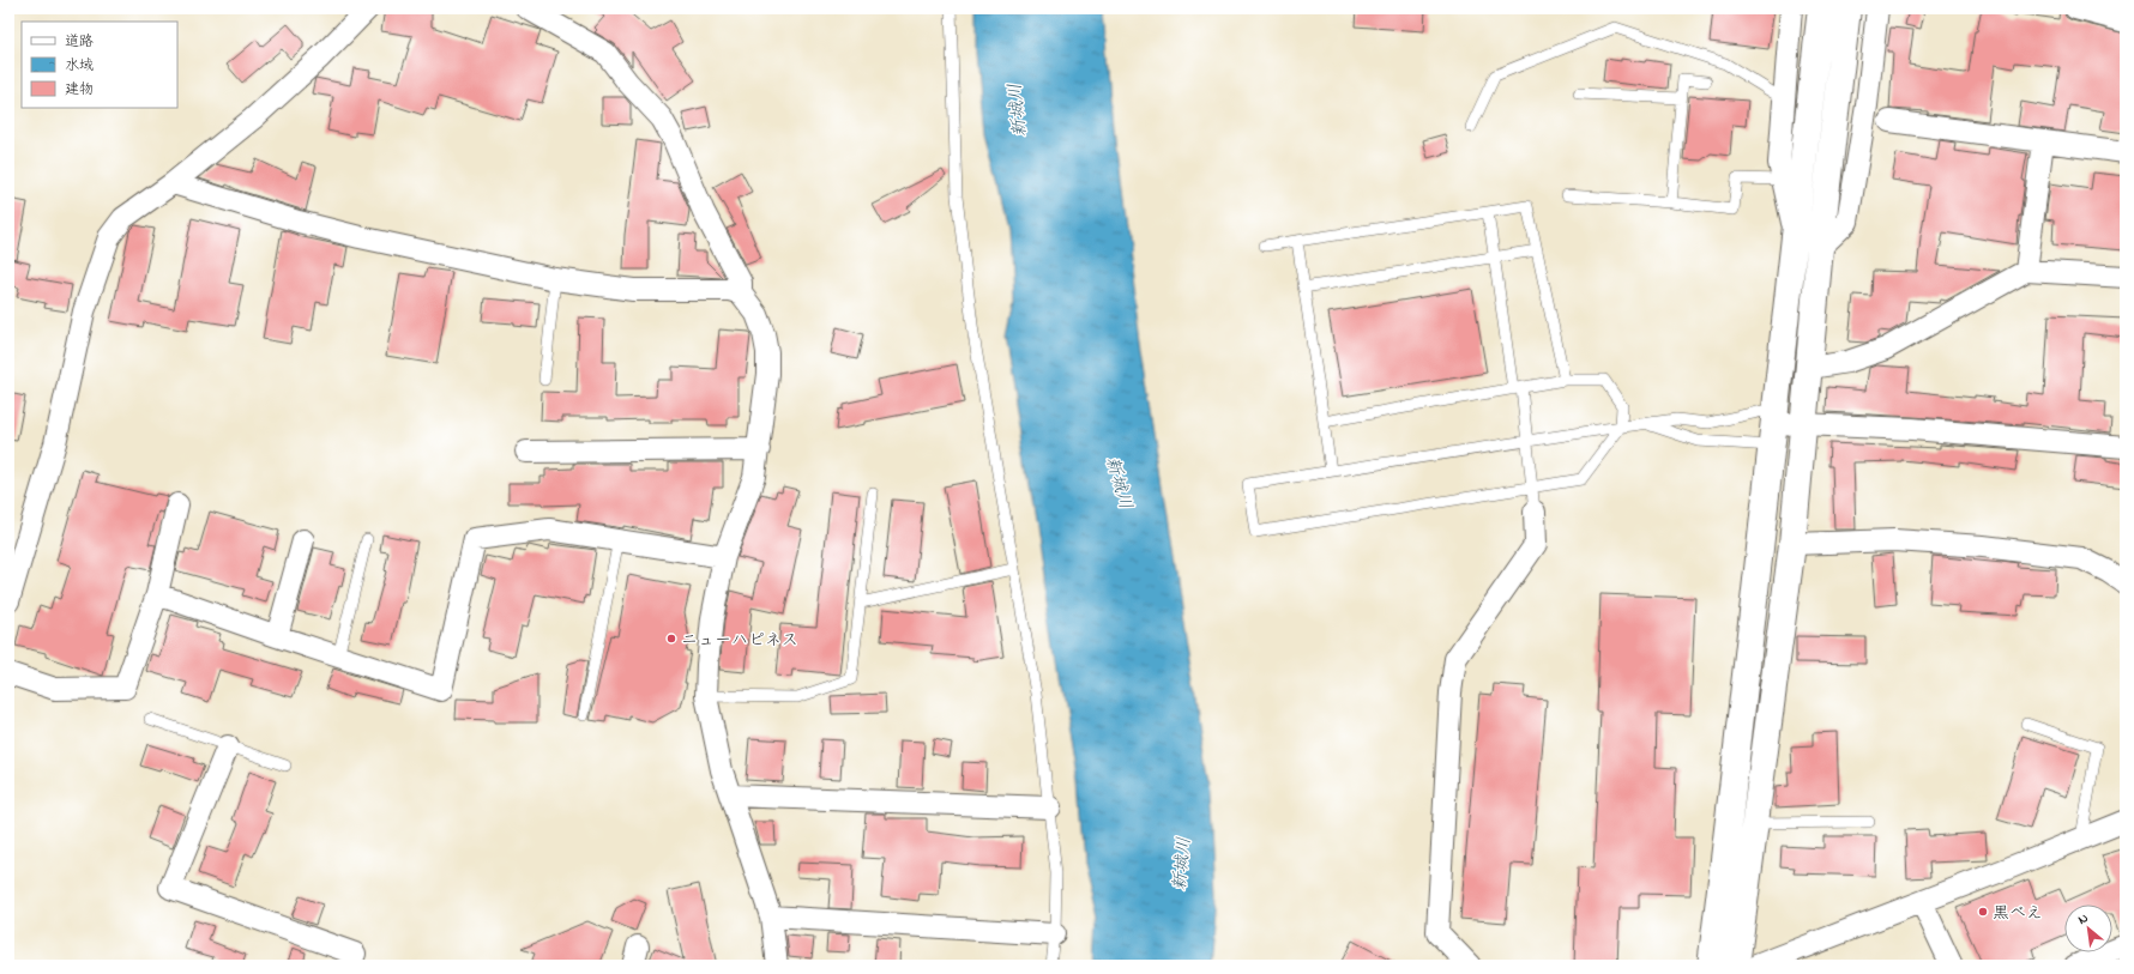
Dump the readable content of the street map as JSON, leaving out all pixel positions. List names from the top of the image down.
{
  "water": ["新城川"],
  "places": ["ニューハピネス", "黒べえ"],
  "legend": ["道路", "水域", "建物"],
  "north": "top left"
}
